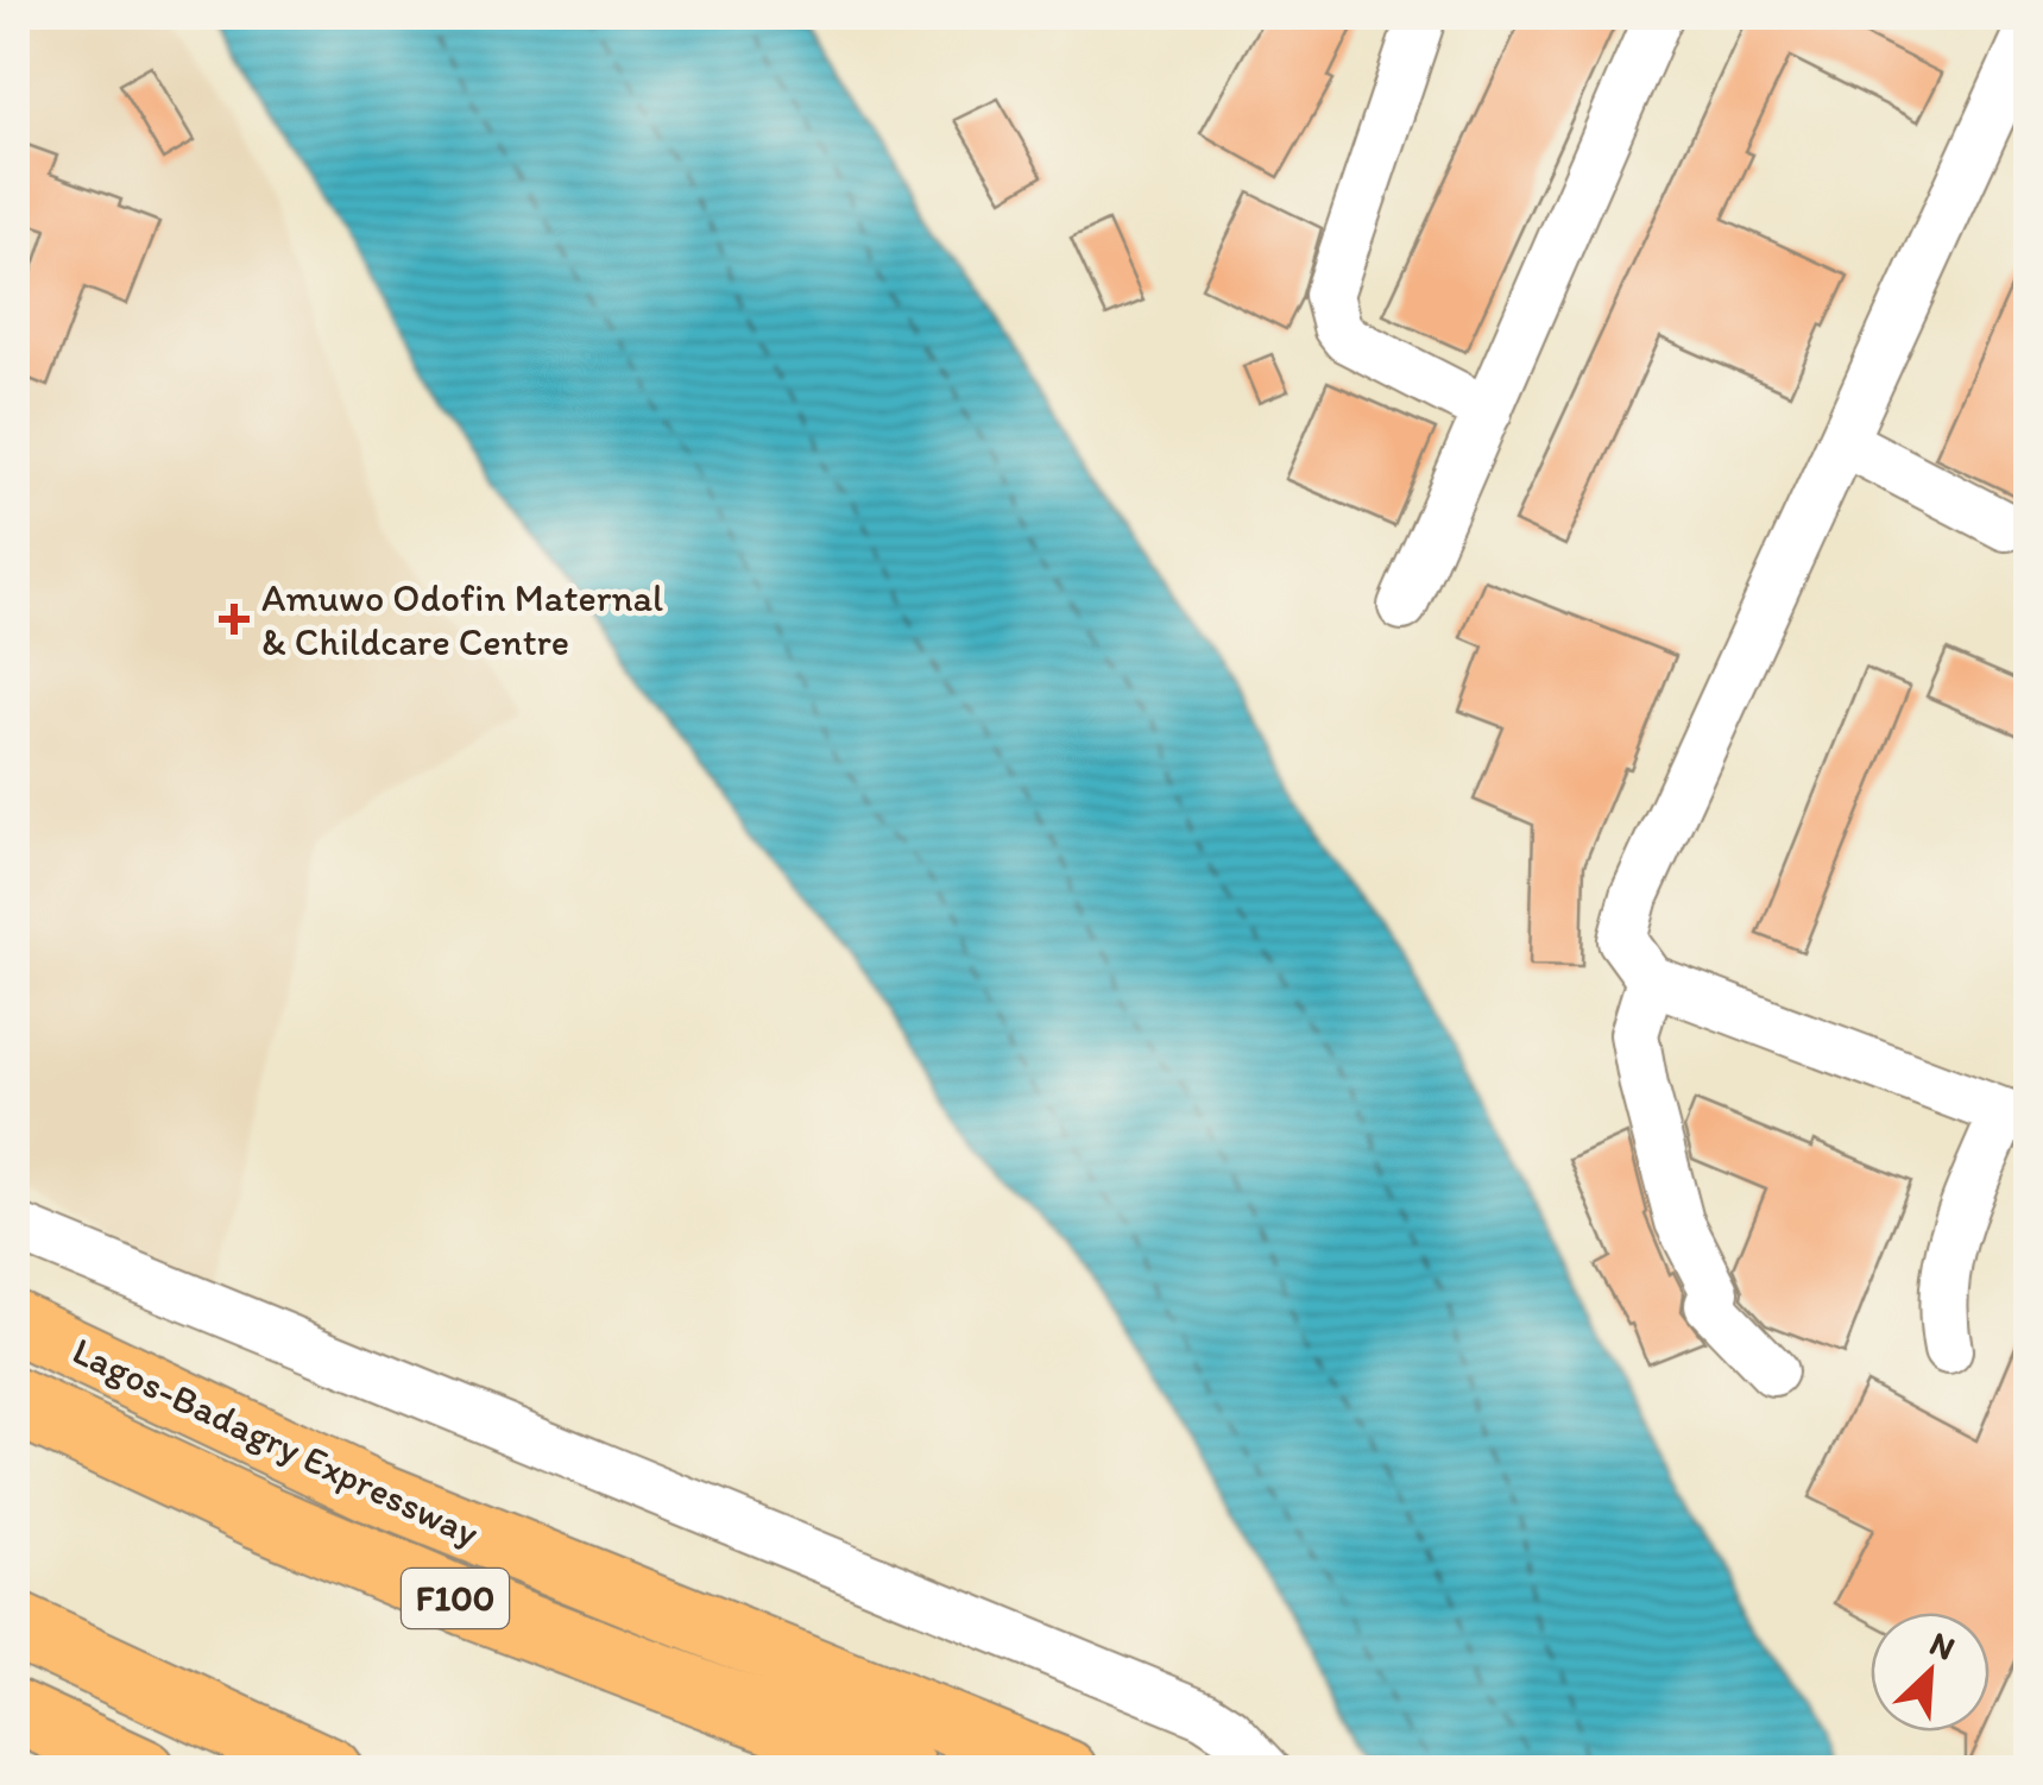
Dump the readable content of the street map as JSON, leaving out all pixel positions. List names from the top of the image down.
{
  "streets": {
    "highway": ["Lagos-Badagry Expressway", "F100"]
  },
  "places": {
    "health": ["Amuwo Odofin Maternal & Childcare Centre"]
  },
  "north": "top right"
}
